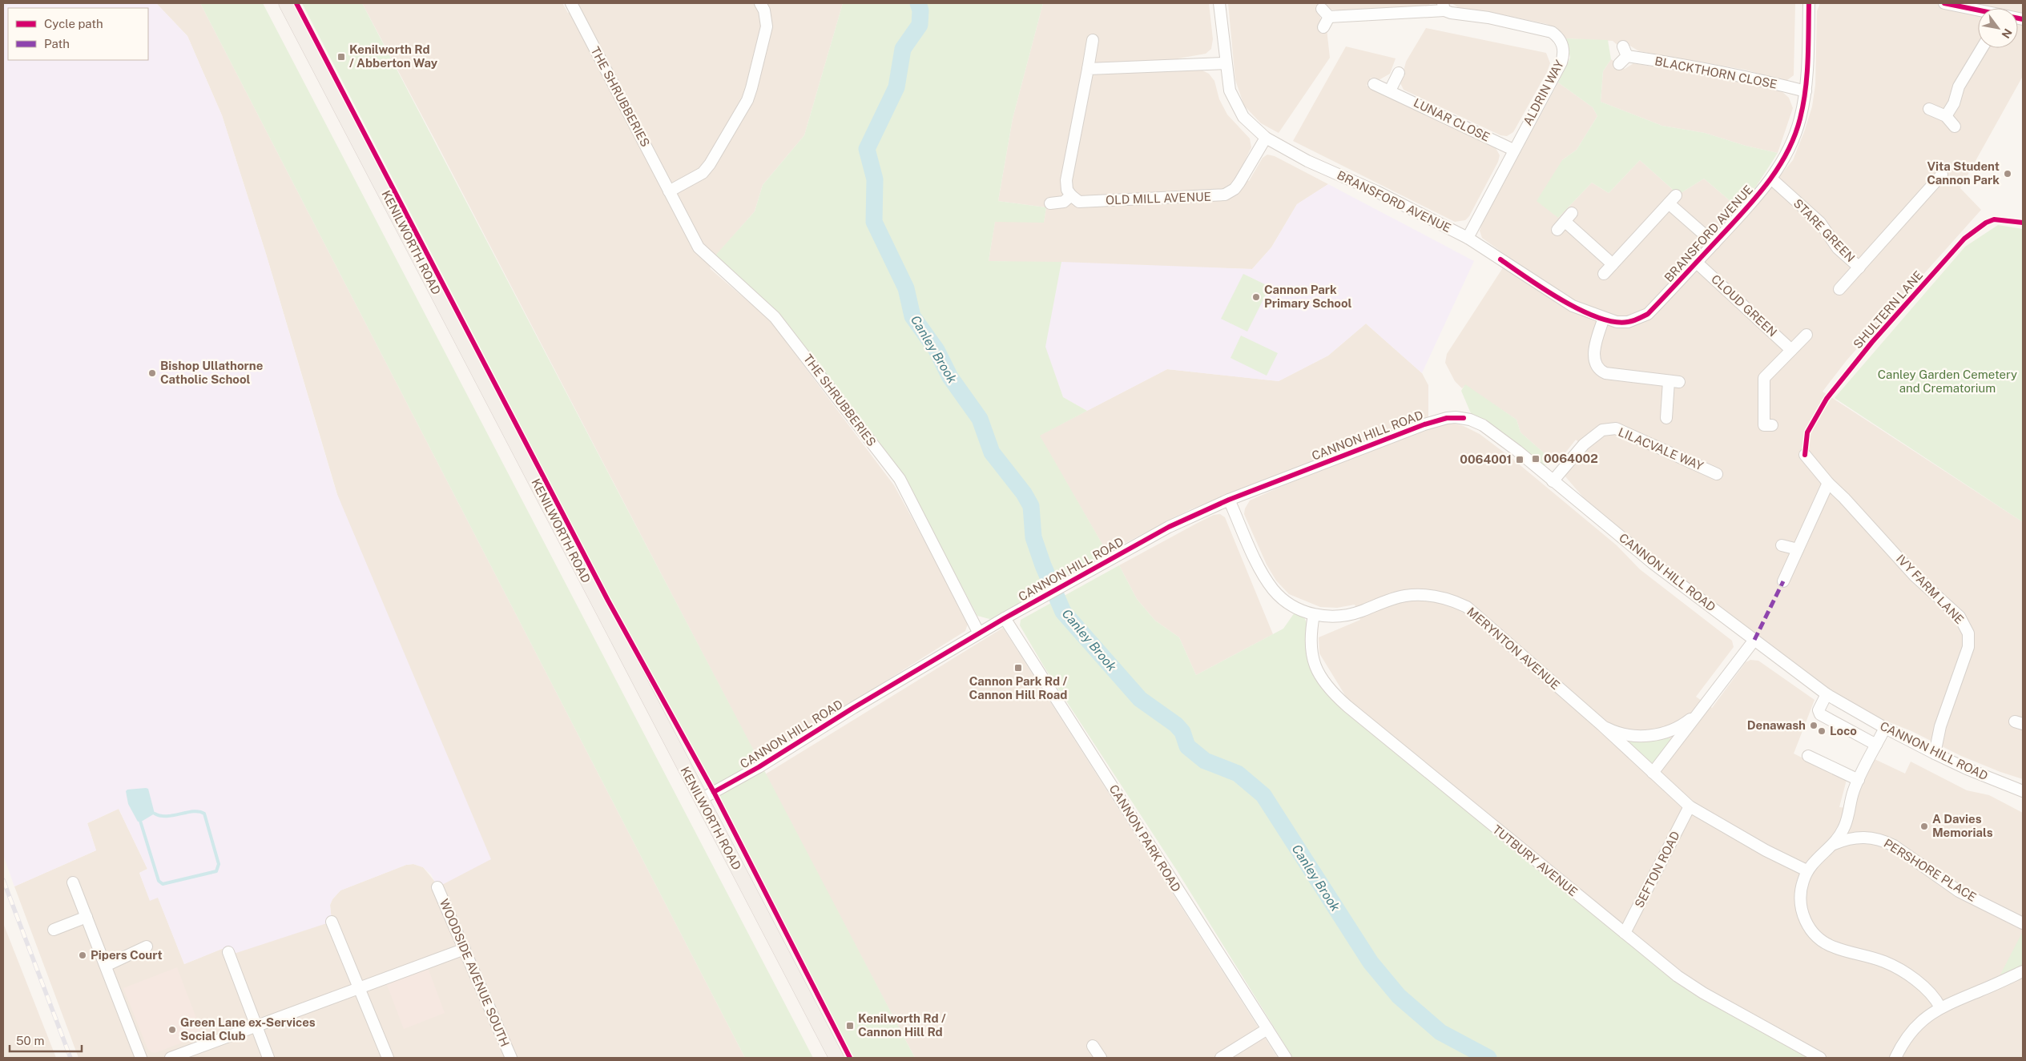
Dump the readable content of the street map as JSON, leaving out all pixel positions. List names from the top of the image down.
{
  "streets": {
    "main road": ["KENILWORTH ROAD"],
    "street": [
      "BLACKTHORN CLOSE",
      "ALDRIN WAY",
      "THE SHRUBBERIES",
      "LUNAR CLOSE",
      "OLD MILL AVENUE",
      "BRANSFORD AVENUE",
      "STARE GREEN",
      "CLOUD GREEN",
      "CANNON HILL ROAD",
      "LILACVALE WAY",
      "IVY FARM LANE",
      "MERYNTON AVENUE",
      "CANNON PARK ROAD",
      "TUTBURY AVENUE",
      "SEFTON ROAD",
      "PERSHORE PLACE",
      "WOODSIDE AVENUE SOUTH"
    ],
    "cycle path": ["SHULTERN LANE"]
  },
  "crossings": [
    ["BLACKTHORN CLOSE", "BRANSFORD AVENUE"],
    ["ALDRIN WAY", "LUNAR CLOSE"],
    ["ALDRIN WAY", "BRANSFORD AVENUE"],
    ["THE SHRUBBERIES", "CANNON HILL ROAD"],
    ["OLD MILL AVENUE", "BRANSFORD AVENUE"],
    ["BRANSFORD AVENUE", "STARE GREEN"],
    ["BRANSFORD AVENUE", "CLOUD GREEN"],
    ["KENILWORTH ROAD", "CANNON HILL ROAD"],
    ["CANNON HILL ROAD", "LILACVALE WAY"],
    ["CANNON HILL ROAD", "IVY FARM LANE"],
    ["CANNON HILL ROAD", "MERYNTON AVENUE"],
    ["CANNON HILL ROAD", "CANNON PARK ROAD"],
    ["MERYNTON AVENUE", "TUTBURY AVENUE"],
    ["MERYNTON AVENUE", "SEFTON ROAD"],
    ["TUTBURY AVENUE", "SEFTON ROAD"]
  ],
  "water": ["Canley Brook"],
  "parks": ["Canley Garden Cemetery and Crematorium"],
  "places": {
    "transit": [
      "Kenilworth Rd / Abberton Way",
      "0064002",
      "0064001",
      "Cannon Park Rd / Cannon Hill Road",
      "Kenilworth Rd / Cannon Hill Rd"
    ],
    "other": [
      "Vita Student Cannon Park",
      "Cannon Park Primary School",
      "Bishop Ullathorne Catholic School",
      "Denawash",
      "Loco",
      "A Davies Memorials",
      "Pipers Court",
      "Green Lane ex-Services Social Club"
    ]
  },
  "legend": ["Cycle path", "Path"],
  "scale_bar": "50 m",
  "north": "bottom right"
}
